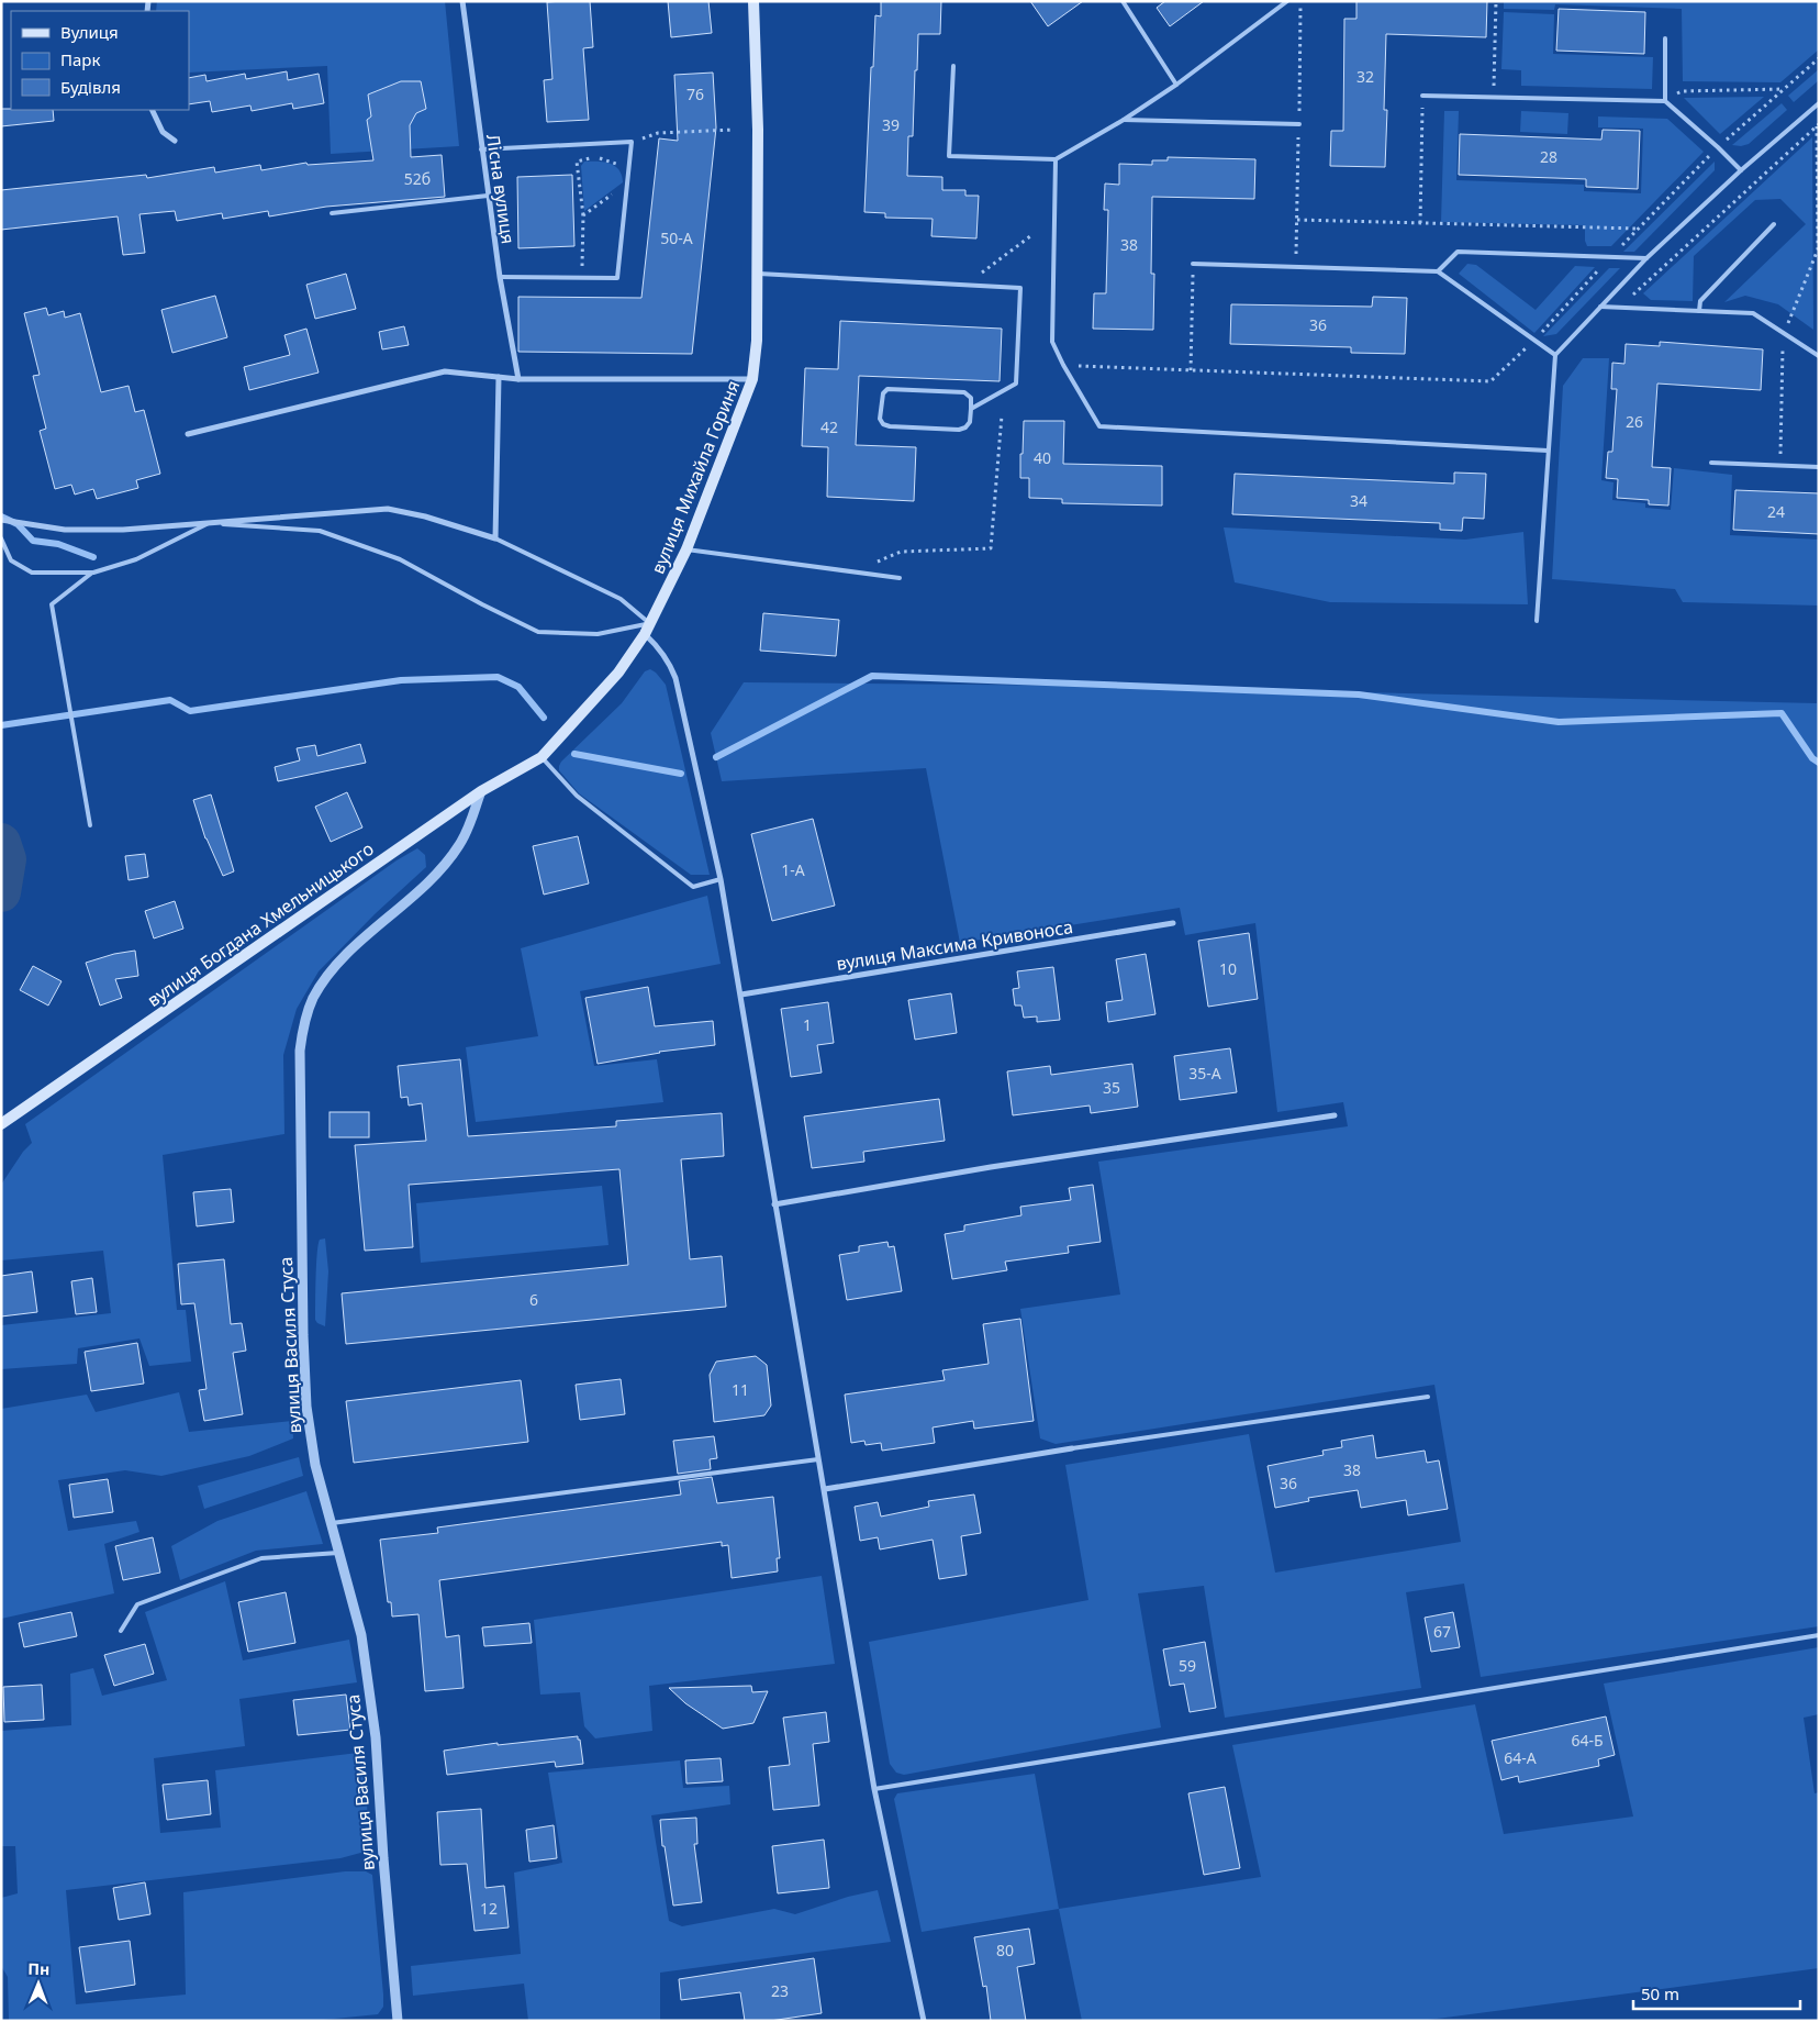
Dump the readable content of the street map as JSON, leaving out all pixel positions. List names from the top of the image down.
{
  "streets": {
    "main road": ["вулиця Михайла Гориня", "вулиця Богдана Хмельницького"],
    "street": ["Лісна вулиця", "вулиця Максима Кривоноса", "вулиця Василя Стуса"]
  },
  "crossings": [
    ["вулиця Михайла Гориня", "вулиця Богдана Хмельницького"],
    ["вулиця Богдана Хмельницького", "вулиця Василя Стуса"]
  ],
  "house_numbers": [
    "32",
    "76",
    "39",
    "28",
    "52б",
    "50-А",
    "38",
    "36",
    "26",
    "42",
    "40",
    "34",
    "24",
    "1-А",
    "10",
    "1",
    "35-А",
    "35",
    "6",
    "11",
    "38",
    "36",
    "67",
    "59",
    "64-Б",
    "64-А",
    "12",
    "80",
    "23"
  ],
  "legend": ["Вулиця", "Парк", "Будівля"],
  "scale_bar": "50 m",
  "north": "top"
}
